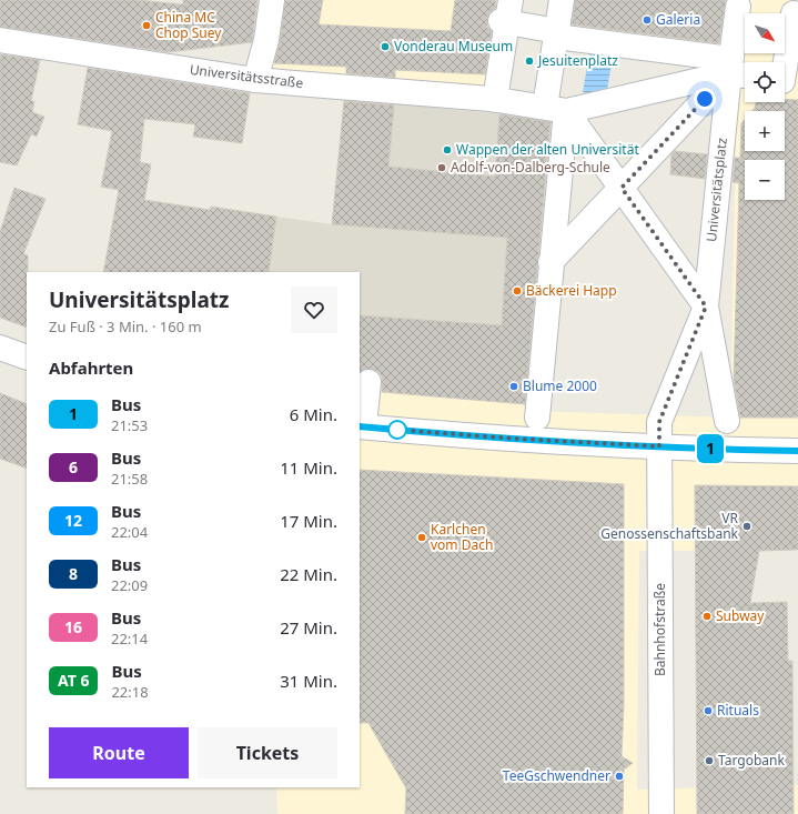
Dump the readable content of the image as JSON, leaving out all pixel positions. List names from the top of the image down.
{
  "streets": {
    "street": ["Universitätsstraße", "Universitätsplatz", "Bahnhofstraße"]
  },
  "crossings": [
    ["Universitätsplatz", "Bahnhofstraße"]
  ],
  "places": [
    "Galeria",
    "China MC Chop Suey",
    "Vonderau Museum",
    "Jesuitenplatz",
    "Wappen der alten Universität",
    "Adolf-von-Dalberg-Schule",
    "Bäckerei Happ",
    "Blume 2000",
    "VR Genossenschaftsbank",
    "Karlchen vom Dach",
    "Subway",
    "Rituals",
    "Targobank",
    "TeeGschwendner"
  ],
  "lines": ["bus line 1"],
  "north": "bottom right",
  "page": {
    "on_map": "1",
    "map_buttons": ["+", "−"],
    "heading": [
      ["Universitätsplatz", "Zu Fuß · 3 Min. · 160 m"],
      "Abfahrten"
    ],
    "list": [
      {
        "mark": "1",
        "name": "Bus",
        "note": "21:53",
        "value": "6 Min."
      },
      {
        "mark": "6",
        "name": "Bus",
        "note": "21:58",
        "value": "11 Min."
      },
      {
        "mark": "12",
        "name": "Bus",
        "note": "22:04",
        "value": "17 Min."
      },
      {
        "mark": "8",
        "name": "Bus",
        "note": "22:09",
        "value": "22 Min."
      },
      {
        "mark": "16",
        "name": "Bus",
        "note": "22:14",
        "value": "27 Min."
      },
      {
        "mark": "AT 6",
        "name": "Bus",
        "note": "22:18",
        "value": "31 Min."
      }
    ],
    "buttons": ["Route", "Tickets"]
  }
}
